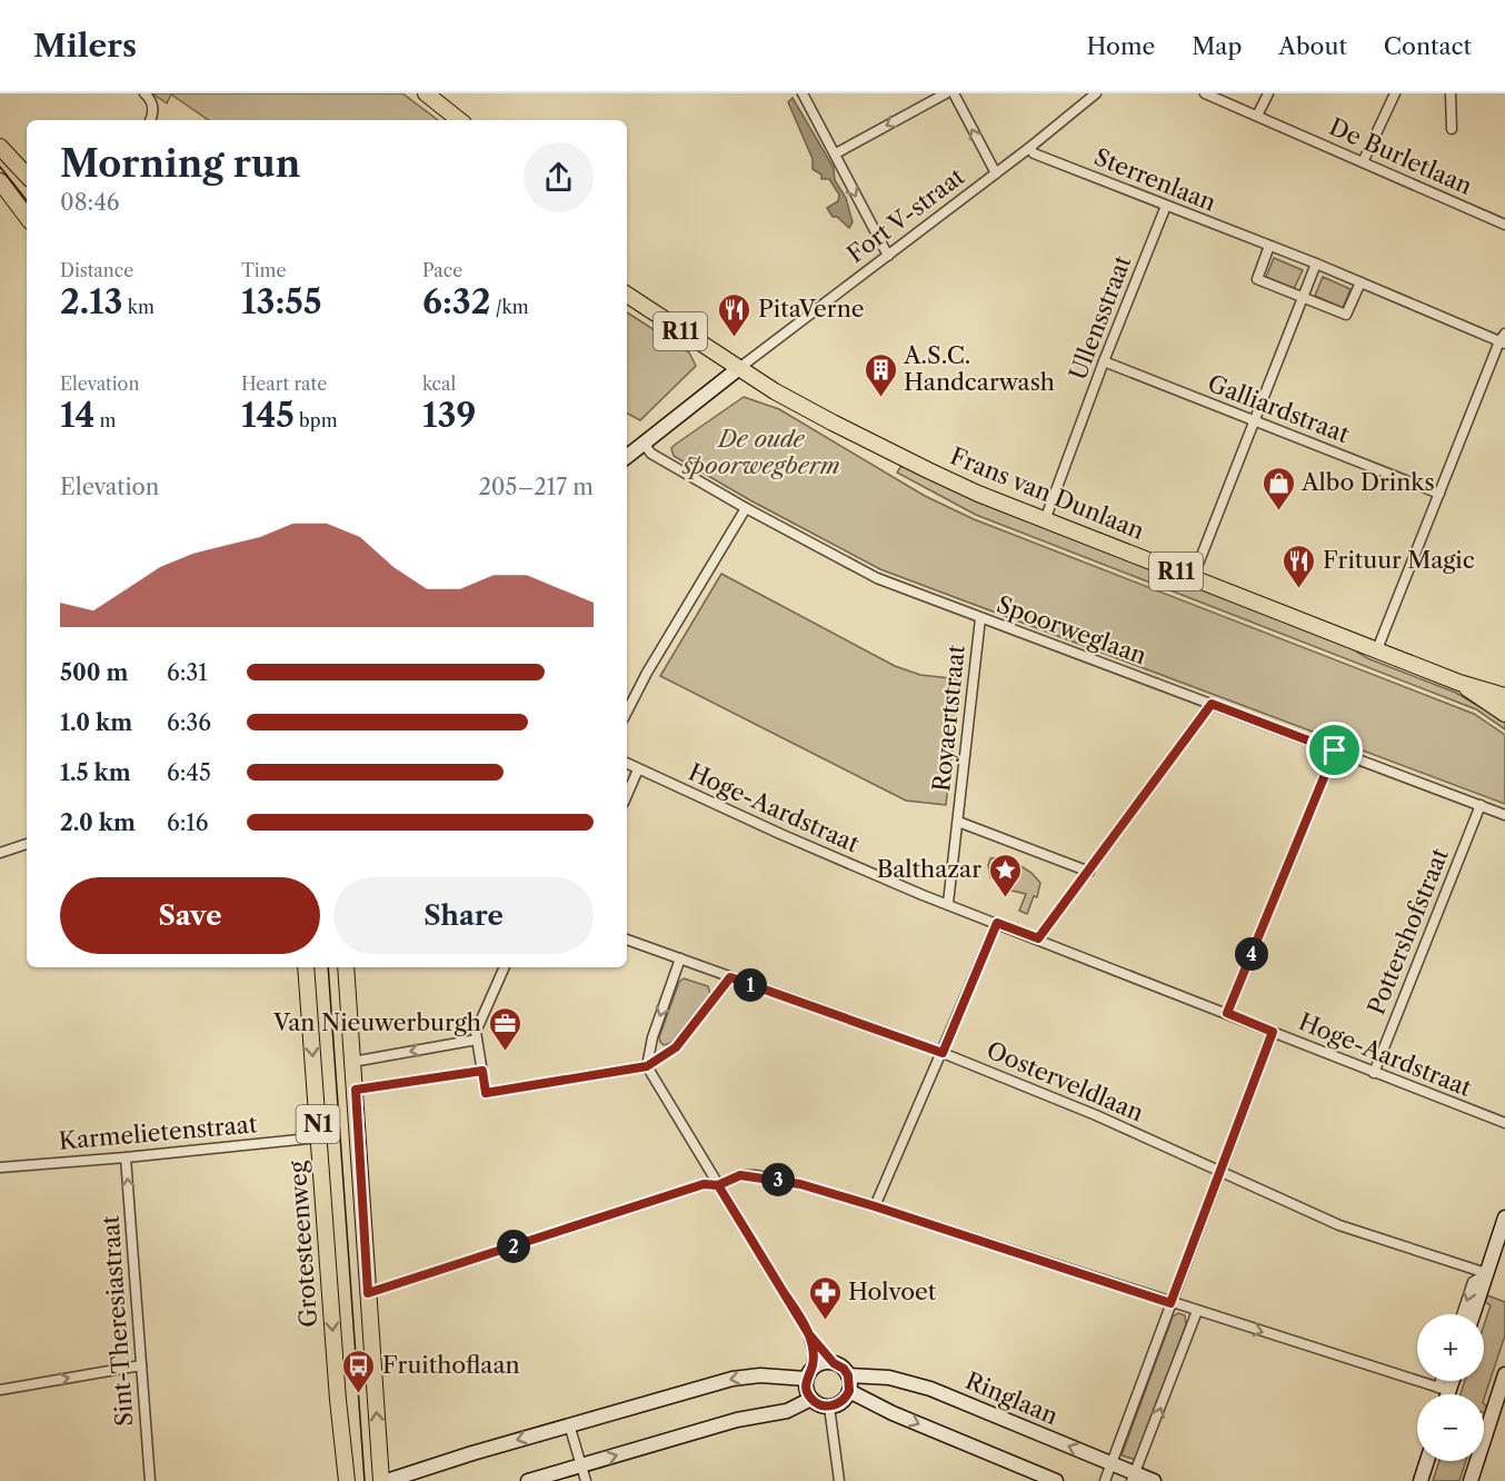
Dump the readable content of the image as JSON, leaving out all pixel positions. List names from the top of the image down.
{
  "streets": {
    "main road": [
      "R11",
      "Frans van Dunlaan",
      "N1",
      "Grotesteenweg"
    ],
    "street": [
      "De Burletlaan",
      "Sterrenlaan",
      "Fort V-straat",
      "Ullensstraat",
      "Galliardstraat",
      "Spoorweglaan",
      "Royaertstraat",
      "Hoge-Aardstraat",
      "Pottershofstraat",
      "Oosterveldlaan",
      "Karmelietenstraat",
      "Sint-Theresiastraat",
      "Ringlaan"
    ]
  },
  "crossings": [
    ["Sterrenlaan", "Fort V-straat"],
    ["Sterrenlaan", "Ullensstraat"],
    ["Fort V-straat", "R11"],
    ["Fort V-straat", "Frans van Dunlaan"],
    ["Ullensstraat", "Galliardstraat"],
    ["Ullensstraat", "Frans van Dunlaan"],
    ["R11", "Frans van Dunlaan"],
    ["Spoorweglaan", "Royaertstraat"],
    ["Spoorweglaan", "Pottershofstraat"],
    ["Royaertstraat", "Hoge-Aardstraat"],
    ["Hoge-Aardstraat", "Pottershofstraat"],
    ["Karmelietenstraat", "Grotesteenweg"],
    ["Karmelietenstraat", "Sint-Theresiastraat"]
  ],
  "one_way": ["Sint-Theresiastraat"],
  "parks": ["De oude spoorwegberm"],
  "places": {
    "restaurant": ["PitaVerne", "Frituur Magic"],
    "building": ["A.S.C. Handcarwash"],
    "shop": ["Albo Drinks"],
    "place": ["Balthazar"],
    "office": ["Van Nieuwerburgh"],
    "pharmacy": ["Holvoet"],
    "bus stop": ["Fruithoflaan"]
  },
  "page": {
    "header": "Milers",
    "nav": [
      "Home",
      "Map",
      "About",
      "Contact"
    ],
    "heading": ["Morning run", "08:46"],
    "stats": [
      ["Distance", "2.13 km"],
      ["Time", "13:55"],
      ["Pace", "6:32 /km"],
      ["Elevation", "14 m"],
      ["Heart rate", "145 bpm"],
      ["kcal", "139"]
    ],
    "chart": ["Elevation", "205–217 m"],
    "list": [
      {
        "name": "500 m",
        "note": "6:31"
      },
      {
        "name": "1.0 km",
        "note": "6:36"
      },
      {
        "name": "1.5 km",
        "note": "6:45"
      },
      {
        "name": "2.0 km",
        "note": "6:16"
      }
    ],
    "buttons": ["Save", "Share"],
    "pins": [
      "4",
      "1",
      "3",
      "2"
    ],
    "map_buttons": ["+", "−"]
  }
}
